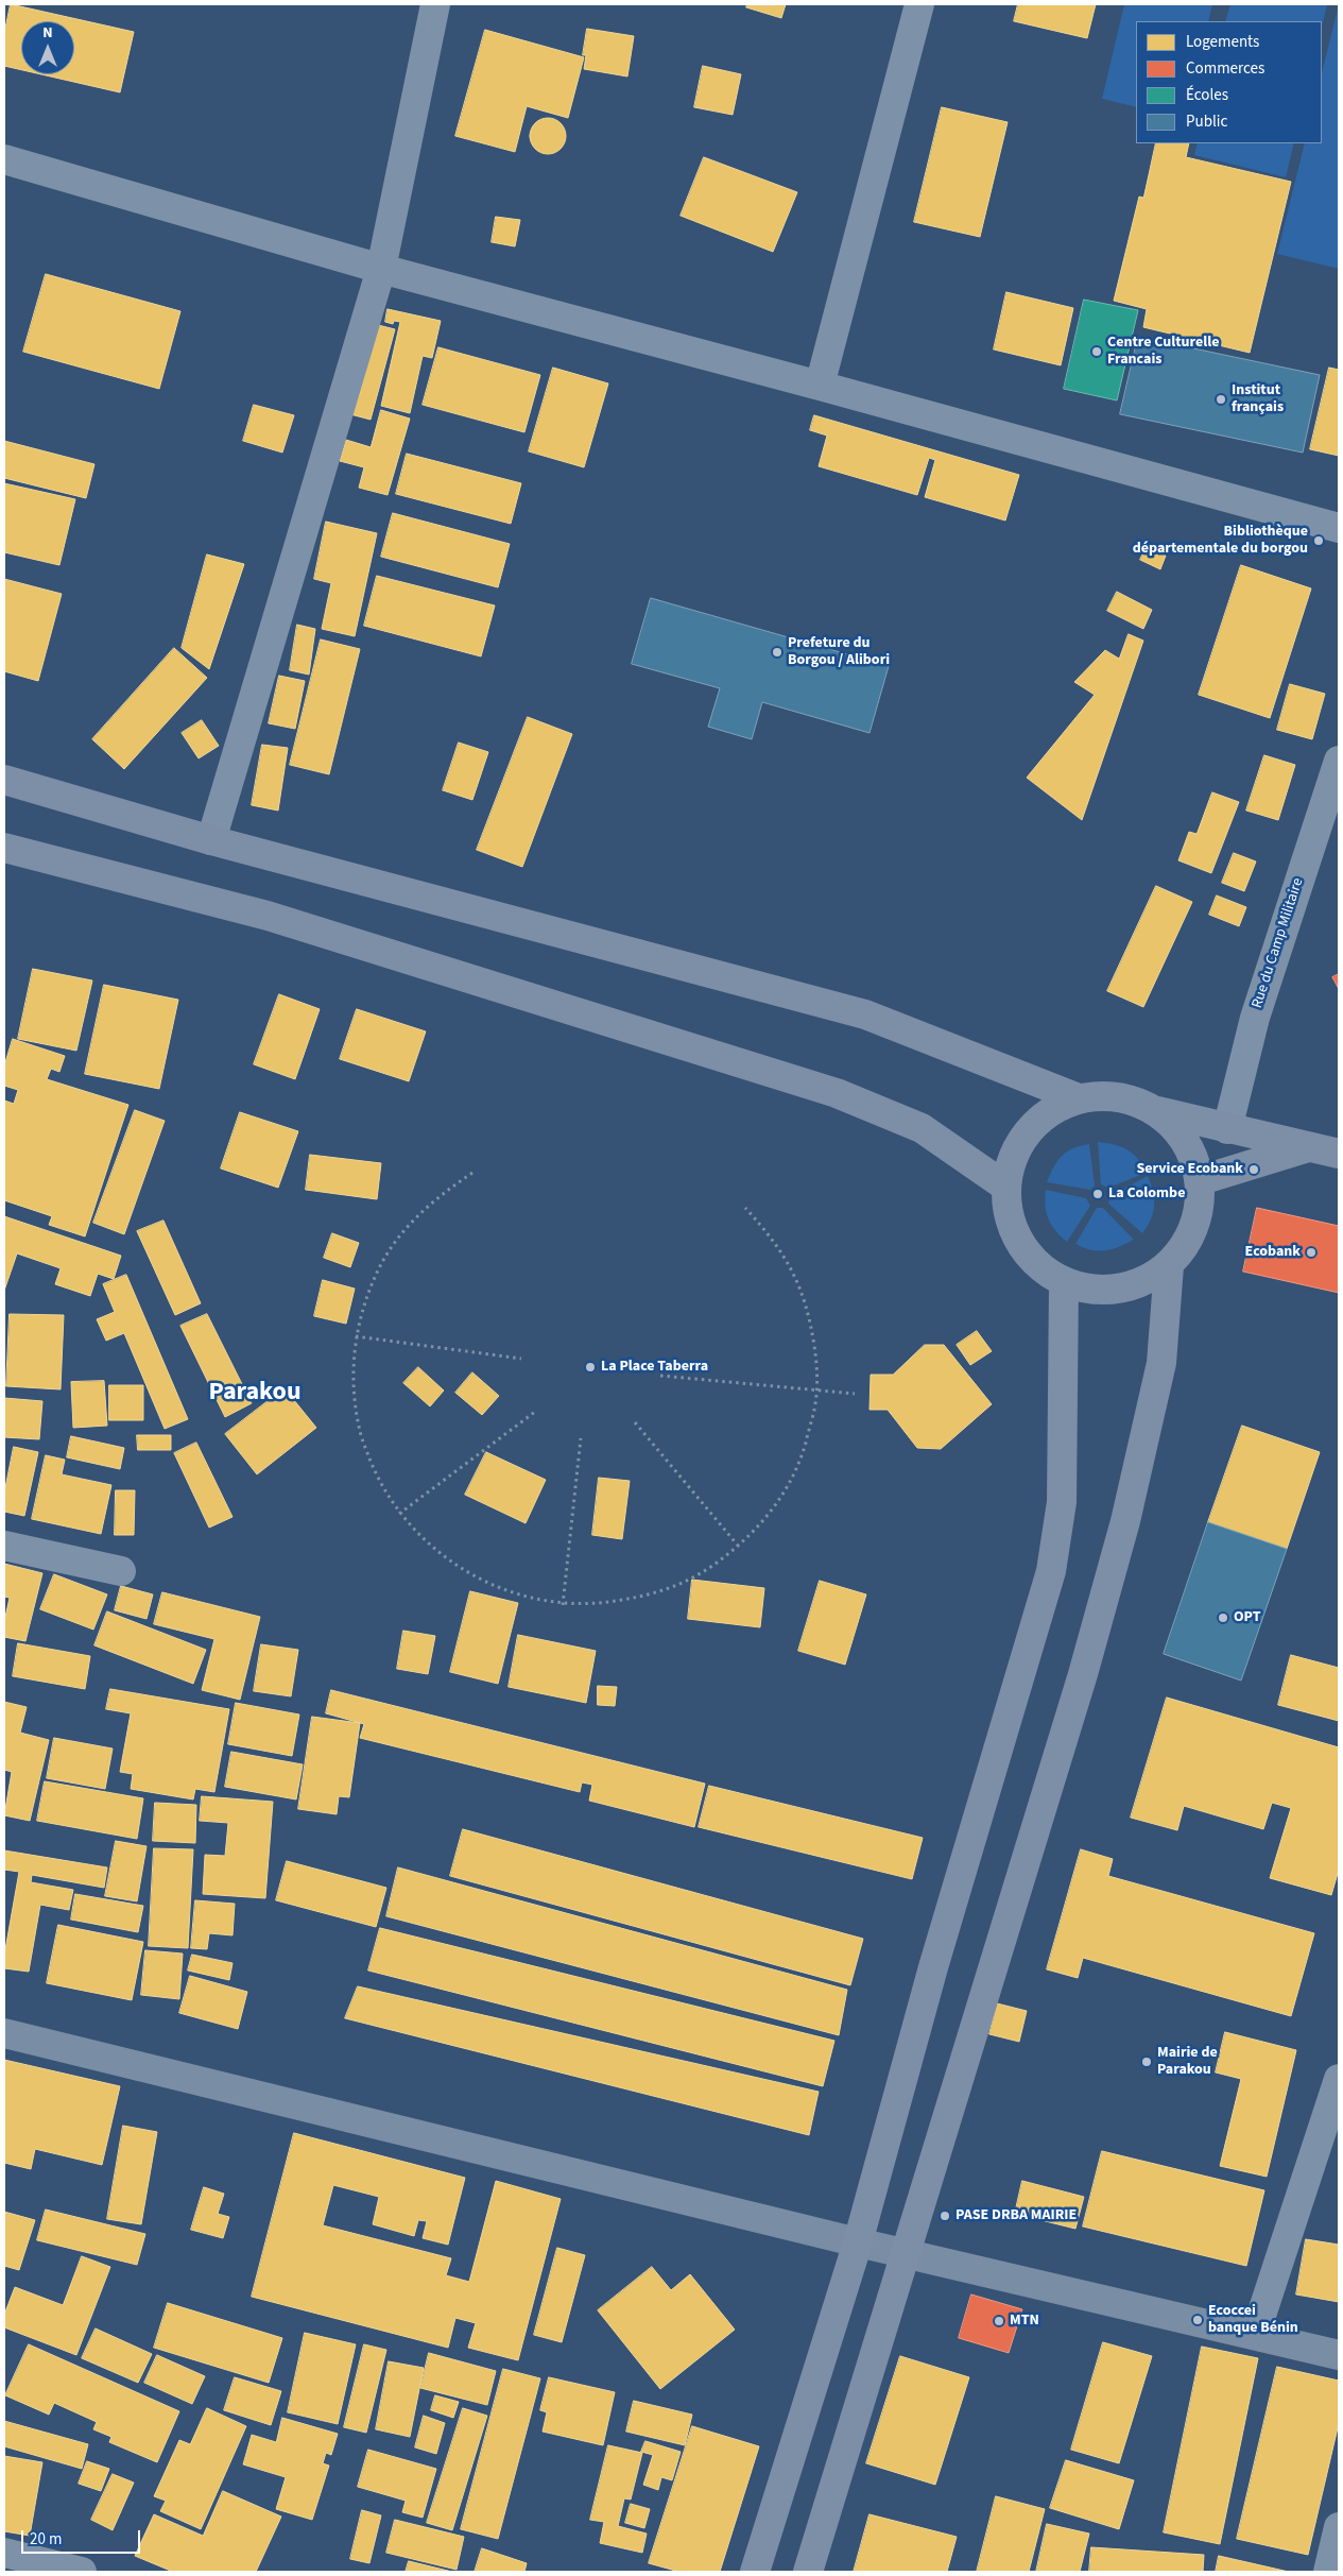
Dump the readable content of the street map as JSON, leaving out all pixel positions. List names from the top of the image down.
{
  "streets": {
    "street": ["Rue du Camp Militaire"]
  },
  "districts": ["Parakou"],
  "places": [
    "Centre Culturelle Francais",
    "Institut français",
    "Bibliothèque départementale du borgou",
    "Prefeture du Borgou / Alibori",
    "Service Ecobank",
    "La Colombe",
    "Ecobank",
    "La Place Taberra",
    "OPT",
    "Mairie de Parakou",
    "PASE DRBA MAIRIE",
    "Ecoccei banque Bénin",
    "MTN"
  ],
  "legend": [
    "Logements",
    "Commerces",
    "Écoles",
    "Public"
  ],
  "scale_bar": "20 m",
  "north": "top"
}
